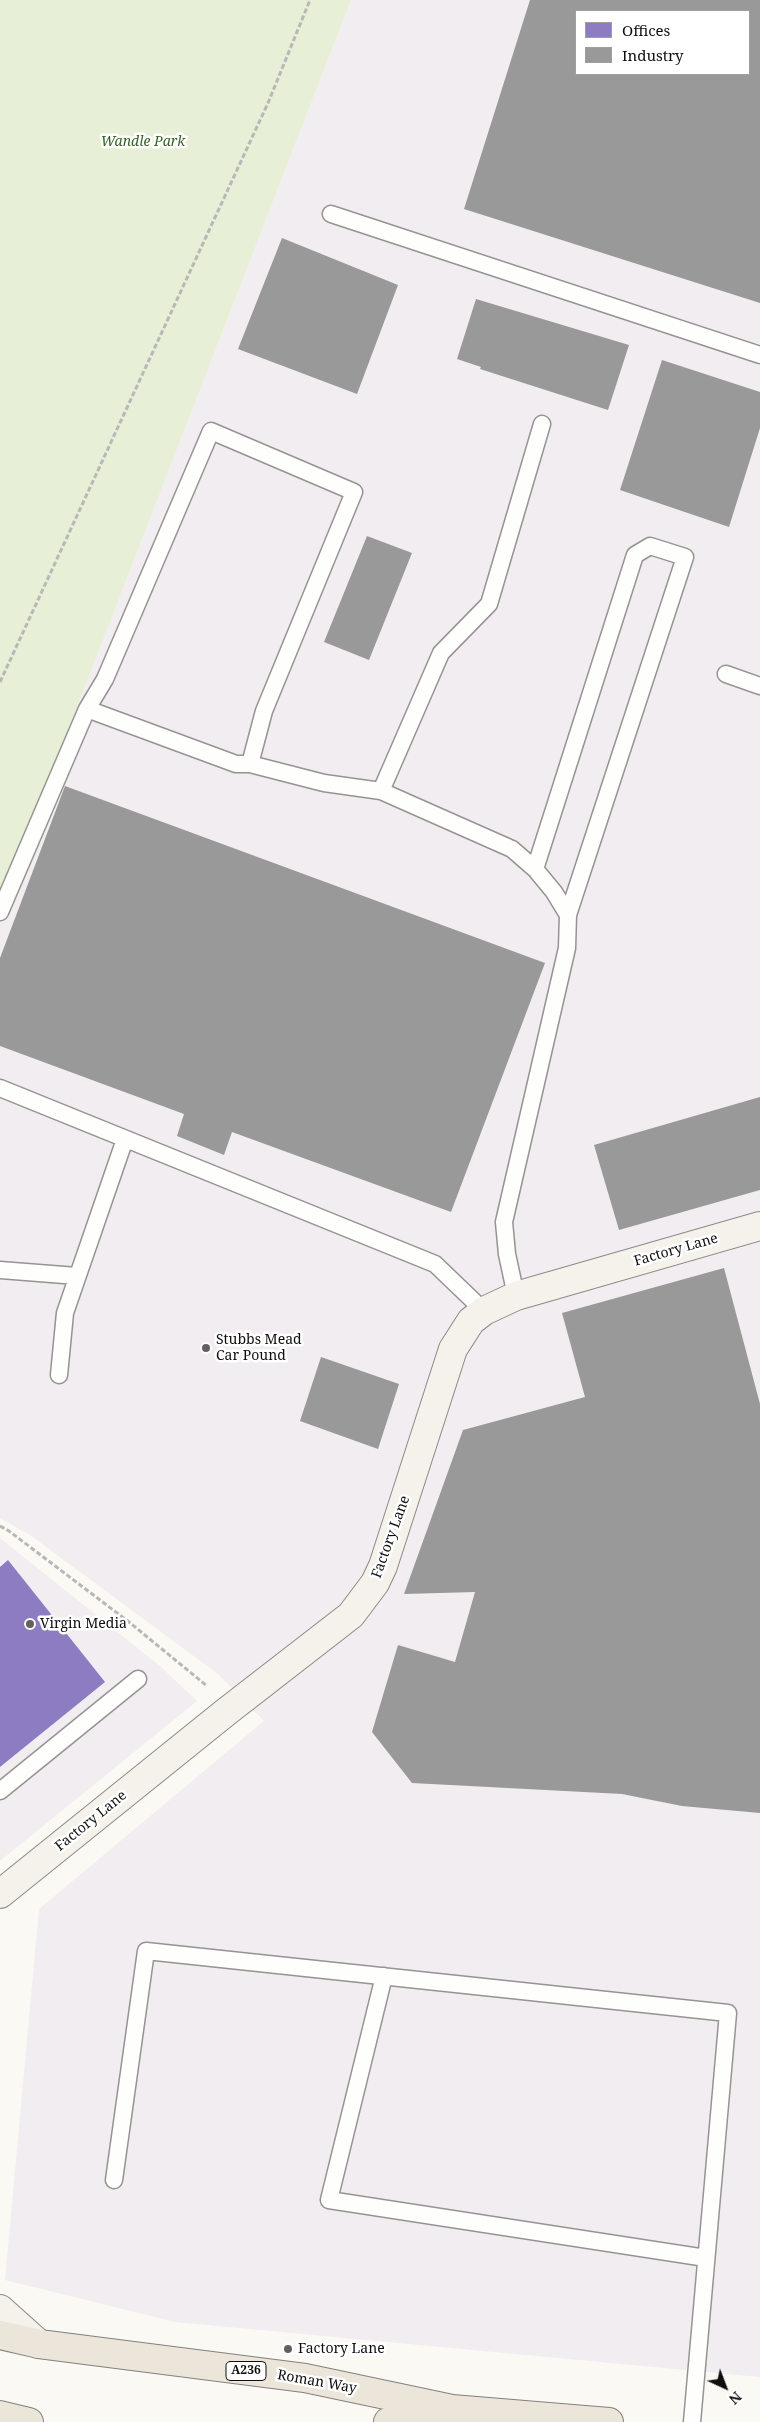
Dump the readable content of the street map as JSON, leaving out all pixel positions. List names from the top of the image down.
{
  "streets": {
    "main road": ["A236", "Roman Way"],
    "street": ["Factory Lane"]
  },
  "crossings": [
    ["A236", "Roman Way"]
  ],
  "parks": ["Wandle Park"],
  "places": ["Stubbs Mead Car Pound", "Virgin Media", "Factory Lane"],
  "legend": ["Offices", "Industry"],
  "north": "bottom right"
}
